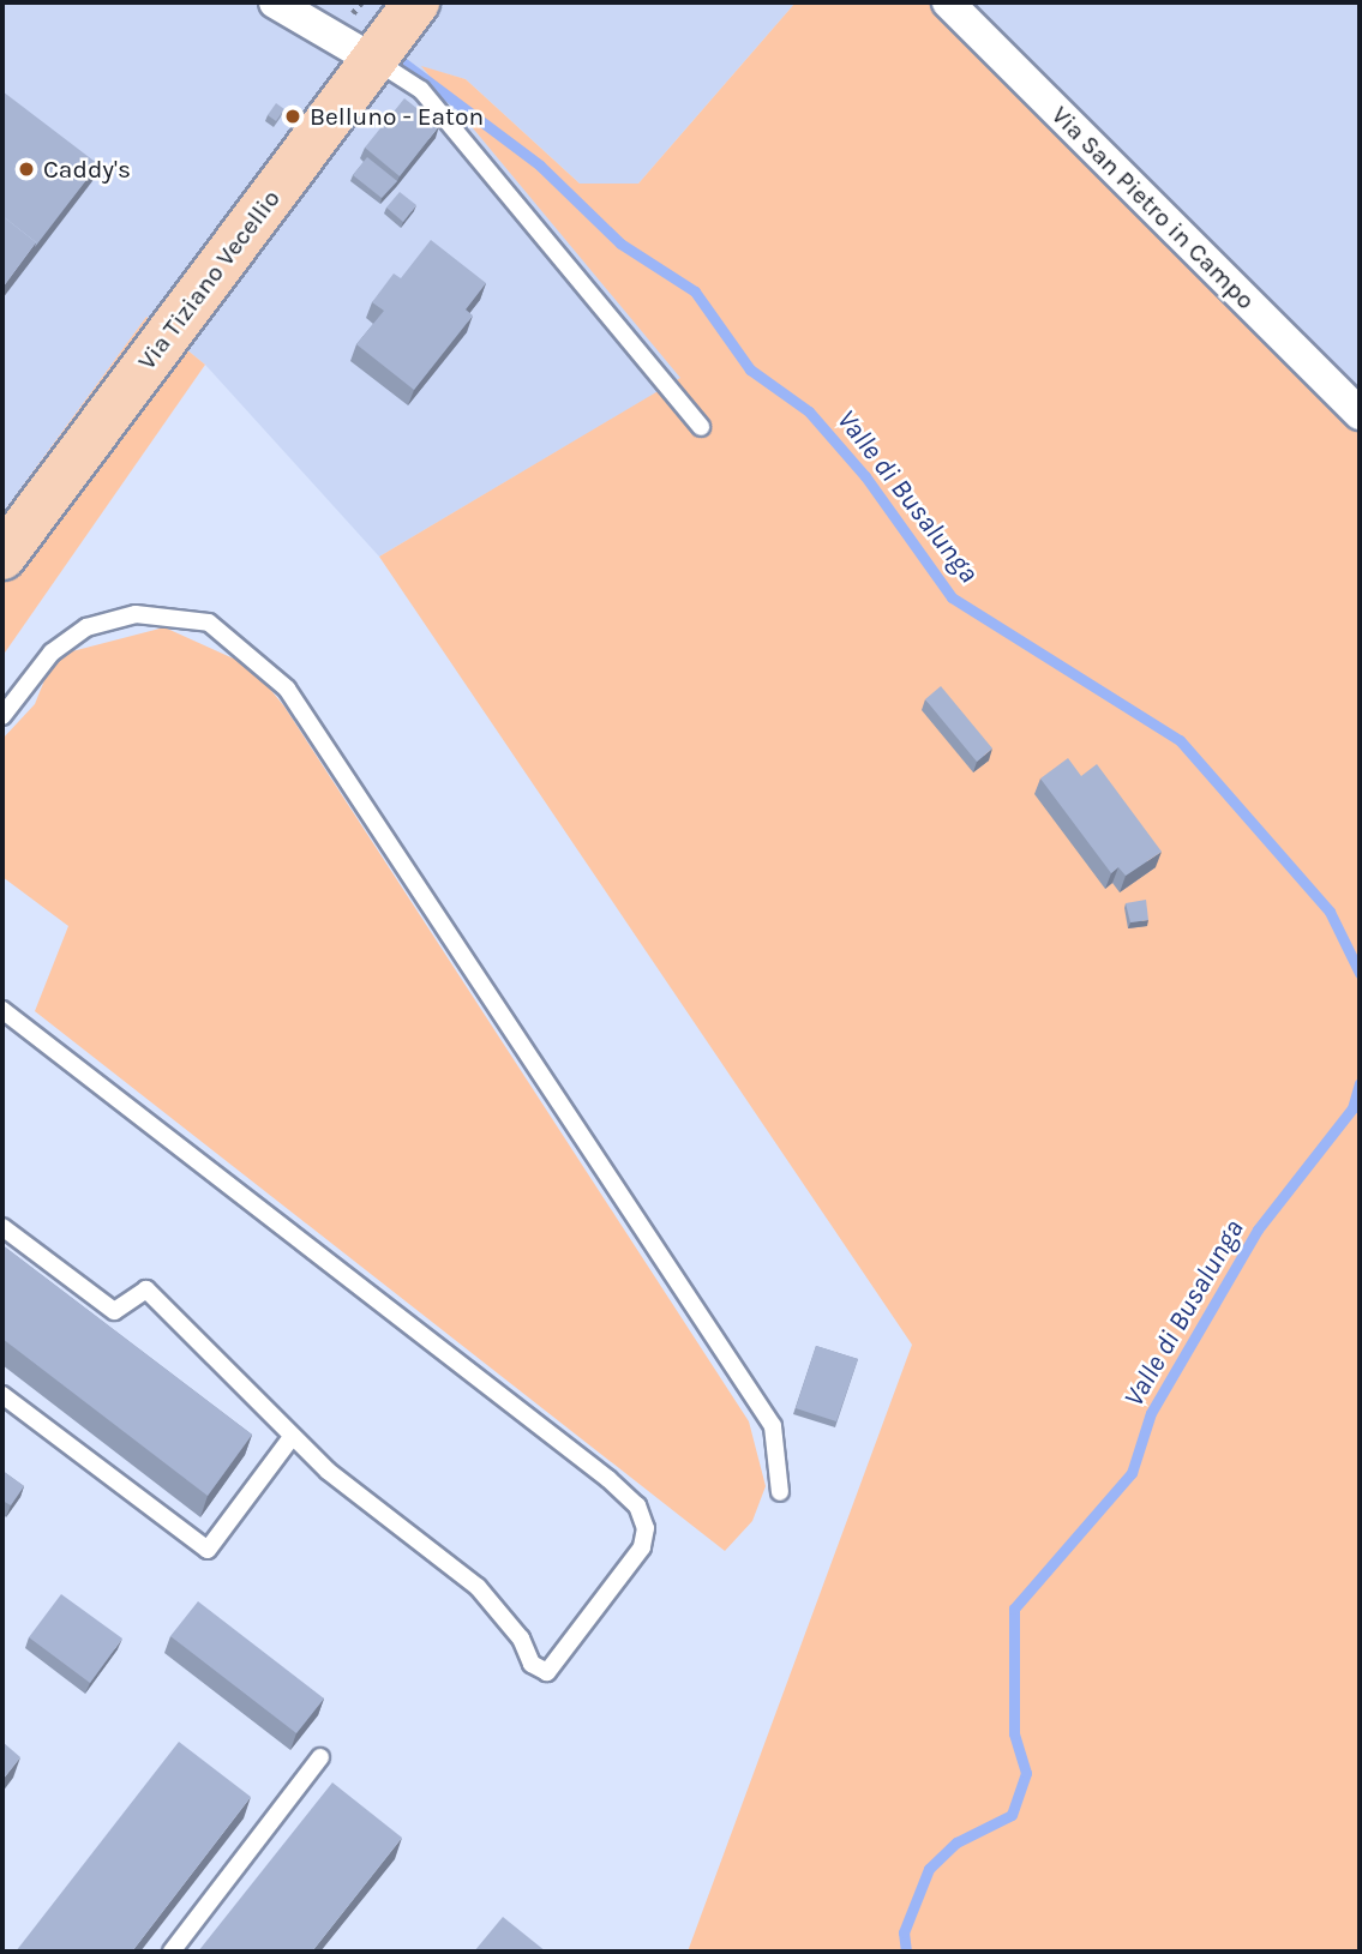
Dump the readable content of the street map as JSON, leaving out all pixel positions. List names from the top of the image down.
{
  "streets": {
    "main road": ["Via Tiziano Vecellio"],
    "street": ["Via San Pietro in Campo"]
  },
  "water": ["Valle di Busalunga"],
  "places": ["Belluno - Eaton", "Caddy's"]
}
